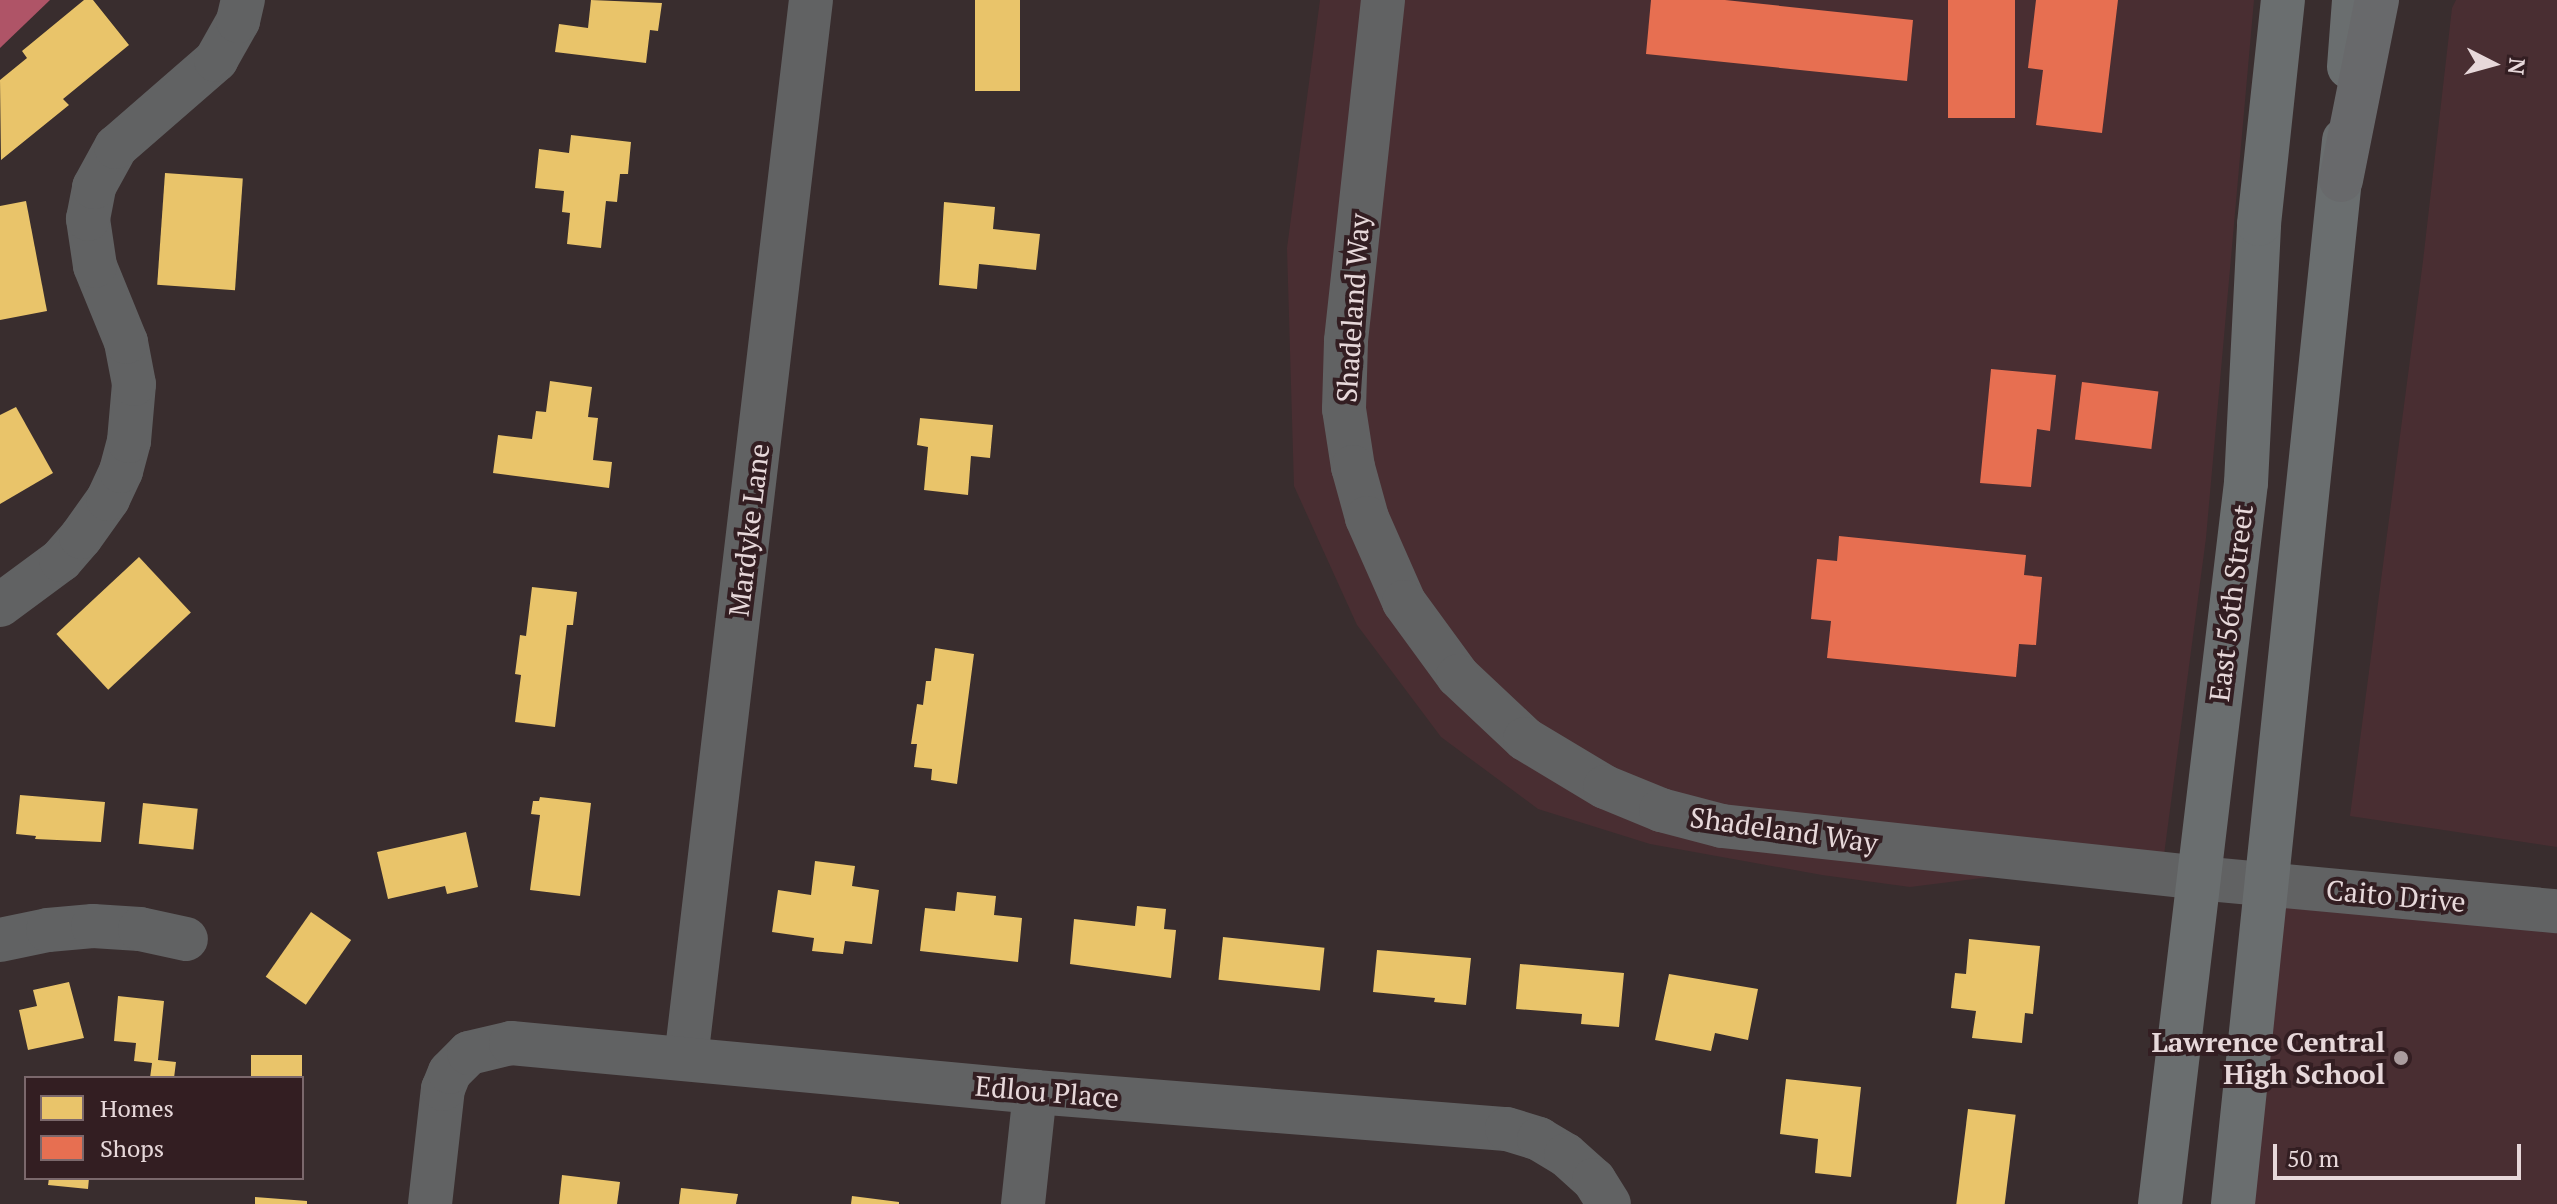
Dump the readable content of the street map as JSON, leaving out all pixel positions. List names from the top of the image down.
{
  "streets": {
    "main road": ["East 56th Street"],
    "street": [
      "Shadeland Way",
      "Mardyke Lane",
      "Caito Drive",
      "Edlou Place"
    ]
  },
  "crossings": [
    ["Shadeland Way", "East 56th Street"],
    ["Shadeland Way", "Caito Drive"],
    ["Mardyke Lane", "Edlou Place"],
    ["East 56th Street", "Caito Drive"]
  ],
  "places": ["Lawrence Central High School"],
  "legend": ["Homes", "Shops"],
  "scale_bar": "50 m",
  "north": "right"
}
